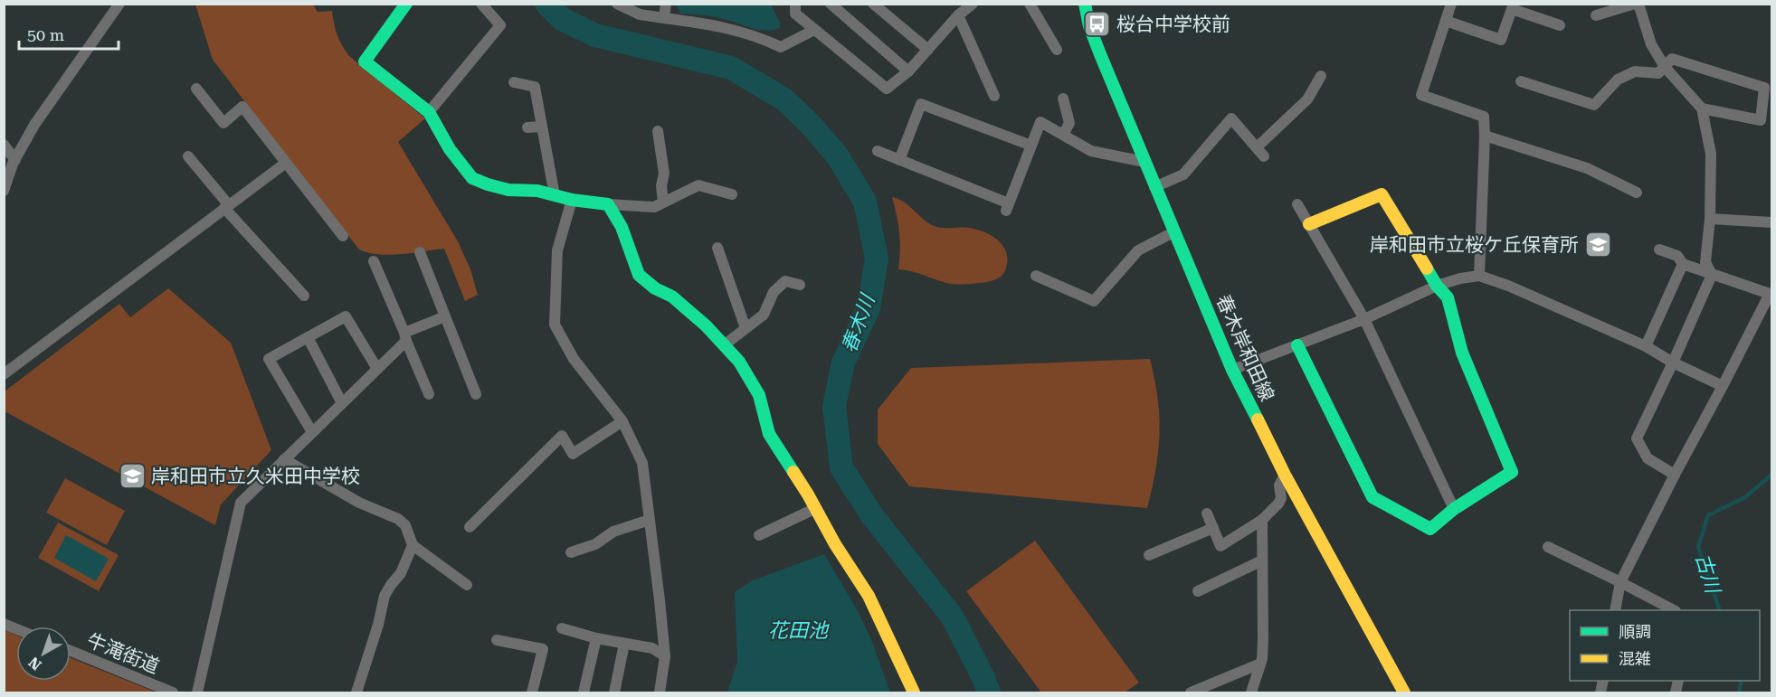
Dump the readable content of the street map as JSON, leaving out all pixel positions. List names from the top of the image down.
{
  "streets": {
    "street": ["春木岸和田線", "牛滝街道"]
  },
  "water": ["春木川", "古川", "花田池"],
  "places": {
    "bus stop": ["桜台中学校前"],
    "school or university": ["岸和田市立桜ケ丘保育所", "岸和田市立久米田中学校"]
  },
  "legend": ["順調", "混雑"],
  "scale_bar": "50 m",
  "north": "bottom left"
}
